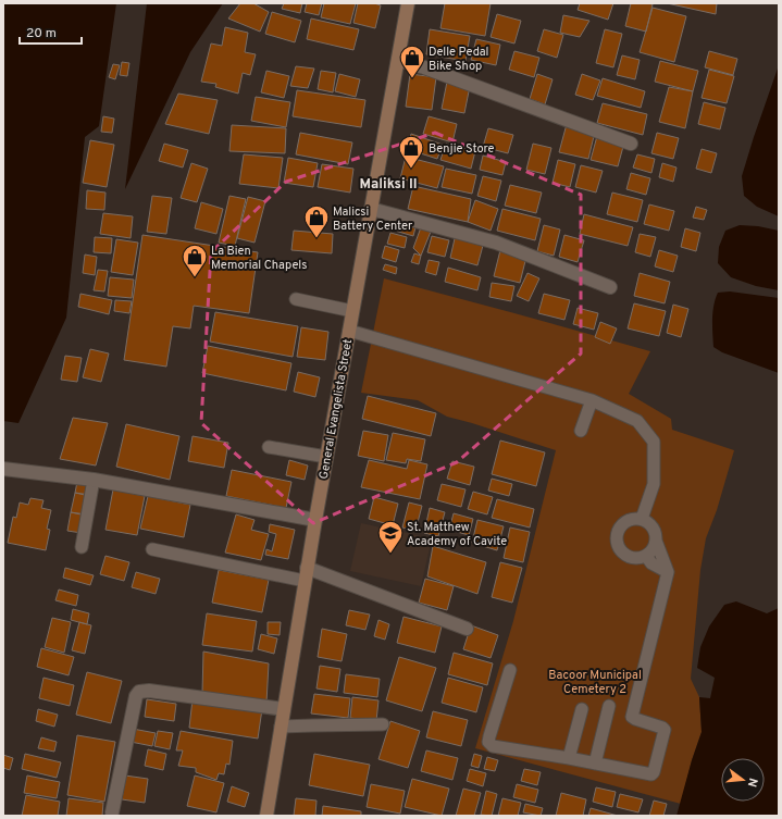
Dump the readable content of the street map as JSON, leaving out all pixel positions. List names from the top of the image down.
{
  "streets": {
    "main road": ["General Evangelista Street"]
  },
  "districts": ["Maliksi II"],
  "parks": ["Bacoor Municipal Cemetery 2"],
  "places": {
    "shop": [
      "Delle Pedal Bike Shop",
      "Benjie Store",
      "Malicsi Battery Center",
      "La Bien Memorial Chapels"
    ],
    "school or university": ["St. Matthew Academy of Cavite"]
  },
  "scale_bar": "20 m",
  "north": "right"
}
